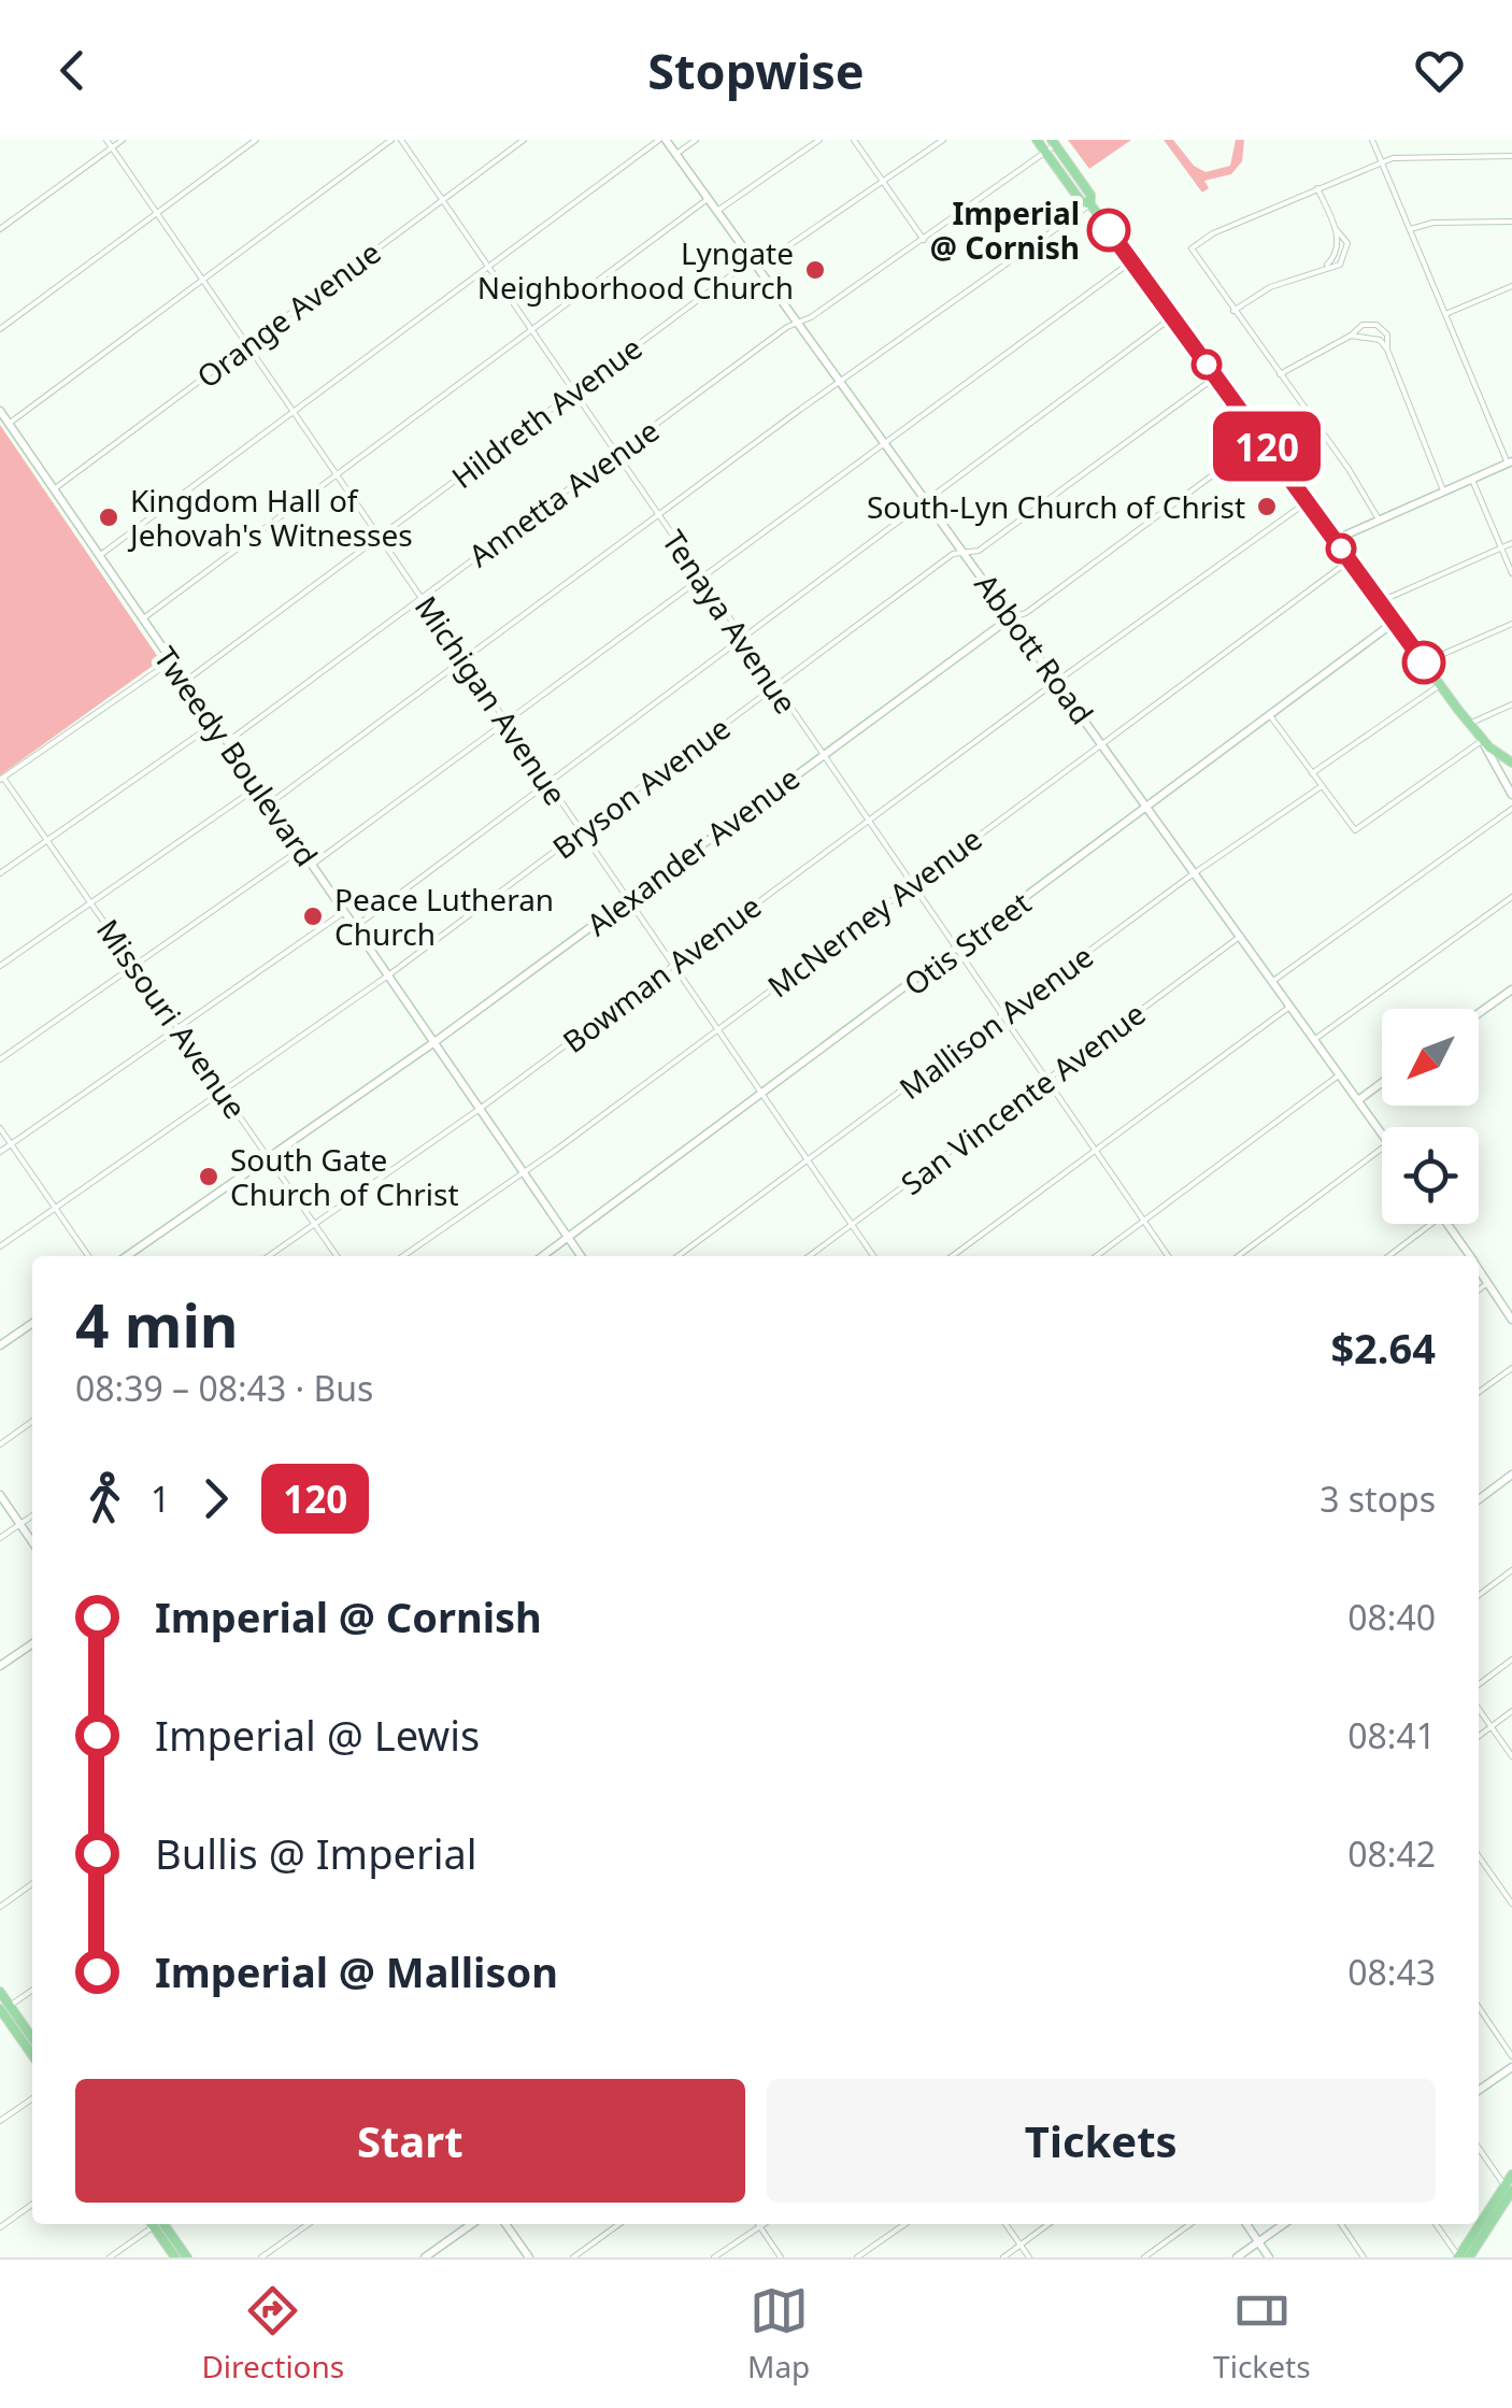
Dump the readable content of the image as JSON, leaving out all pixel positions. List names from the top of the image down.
{
  "streets": {
    "street": [
      "Orange Avenue",
      "Hildreth Avenue",
      "Annetta Avenue",
      "Tenaya Avenue",
      "Abbott Road",
      "Michigan Avenue",
      "Tweedy Boulevard",
      "Bryson Avenue",
      "Alexander Avenue",
      "McNerney Avenue",
      "Otis Street",
      "Bowman Avenue",
      "Missouri Avenue",
      "Mallison Avenue",
      "San Vincente Avenue"
    ]
  },
  "crossings": [
    ["Orange Avenue", "Tenaya Avenue"],
    ["Orange Avenue", "Michigan Avenue"],
    ["Orange Avenue", "Tweedy Boulevard"],
    ["Hildreth Avenue", "Tenaya Avenue"],
    ["Hildreth Avenue", "Abbott Road"],
    ["Hildreth Avenue", "Michigan Avenue"],
    ["Hildreth Avenue", "Tweedy Boulevard"],
    ["Annetta Avenue", "Tenaya Avenue"],
    ["Annetta Avenue", "Abbott Road"],
    ["Annetta Avenue", "Michigan Avenue"],
    ["Annetta Avenue", "Tweedy Boulevard"],
    ["Tenaya Avenue", "Bryson Avenue"],
    ["Tenaya Avenue", "Alexander Avenue"],
    ["Tenaya Avenue", "McNerney Avenue"],
    ["Tenaya Avenue", "Otis Street"],
    ["Tenaya Avenue", "Bowman Avenue"],
    ["Tenaya Avenue", "Mallison Avenue"],
    ["Tenaya Avenue", "San Vincente Avenue"],
    ["Abbott Road", "Bryson Avenue"],
    ["Abbott Road", "Alexander Avenue"],
    ["Abbott Road", "McNerney Avenue"],
    ["Abbott Road", "Otis Street"],
    ["Abbott Road", "Bowman Avenue"],
    ["Abbott Road", "Mallison Avenue"],
    ["Abbott Road", "San Vincente Avenue"],
    ["Michigan Avenue", "Bryson Avenue"],
    ["Michigan Avenue", "Alexander Avenue"],
    ["Michigan Avenue", "McNerney Avenue"],
    ["Michigan Avenue", "Otis Street"],
    ["Michigan Avenue", "Bowman Avenue"],
    ["Michigan Avenue", "Mallison Avenue"],
    ["Michigan Avenue", "San Vincente Avenue"],
    ["Tweedy Boulevard", "Bryson Avenue"],
    ["Tweedy Boulevard", "Alexander Avenue"],
    ["Tweedy Boulevard", "McNerney Avenue"],
    ["Tweedy Boulevard", "Otis Street"],
    ["Tweedy Boulevard", "Bowman Avenue"],
    ["Bryson Avenue", "Missouri Avenue"],
    ["Alexander Avenue", "Missouri Avenue"],
    ["Bowman Avenue", "Missouri Avenue"]
  ],
  "places": [
    "Imperial @ Cornish",
    "Lyngate Neighborhood Church",
    "South-Lyn Church of Christ",
    "Kingdom Hall of Jehovah's Witnesses",
    "Peace Lutheran Church",
    "South Gate Church of Christ"
  ],
  "lines": ["bus line 120"],
  "north": "bottom left",
  "page": {
    "header": "Stopwise",
    "on_map": "120",
    "heading": ["4 min", "08:39 – 08:43 · Bus", "$2.64"],
    "legs": ["1", "120", "3 stops"],
    "list": [
      {
        "name": "Imperial @ Cornish",
        "value": "08:40"
      },
      {
        "name": "Imperial @ Lewis",
        "value": "08:41"
      },
      {
        "name": "Bullis @ Imperial",
        "value": "08:42"
      },
      {
        "name": "Imperial @ Mallison",
        "value": "08:43"
      }
    ],
    "buttons": ["Start", "Tickets"],
    "tabs": ["Directions", "Map", "Tickets"]
  }
}
